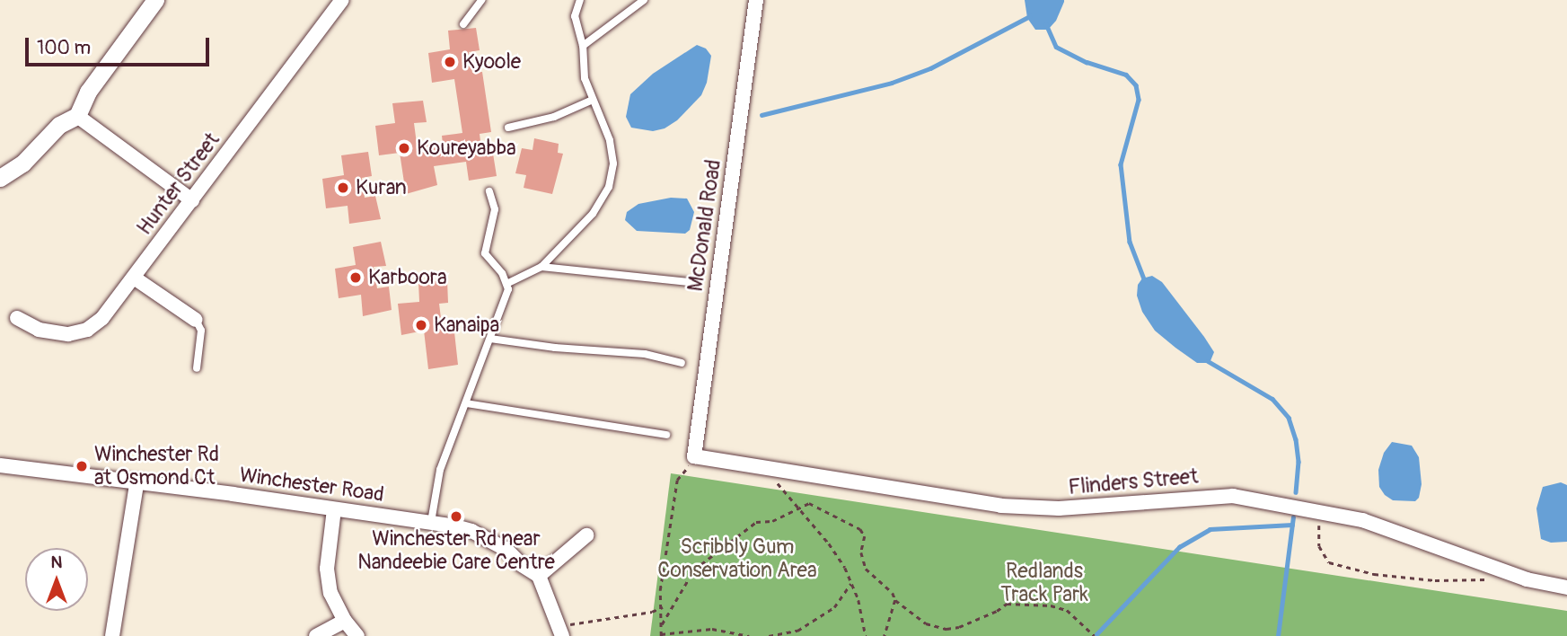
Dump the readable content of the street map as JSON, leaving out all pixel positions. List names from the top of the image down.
{
  "streets": {
    "street": [
      "Hunter Street",
      "McDonald Road",
      "Flinders Street",
      "Winchester Road"
    ]
  },
  "crossings": [
    ["McDonald Road", "Flinders Street"]
  ],
  "parks": ["Scribbly Gum Conservation Area", "Redlands Track Park"],
  "places": [
    "Kyoole",
    "Koureyabba",
    "Kuran",
    "Karboora",
    "Kanaipa",
    "Winchester Rd at Osmond Ct",
    "Winchester Rd near Nandeebie Care Centre"
  ],
  "scale_bar": "100 m",
  "north": "top"
}
